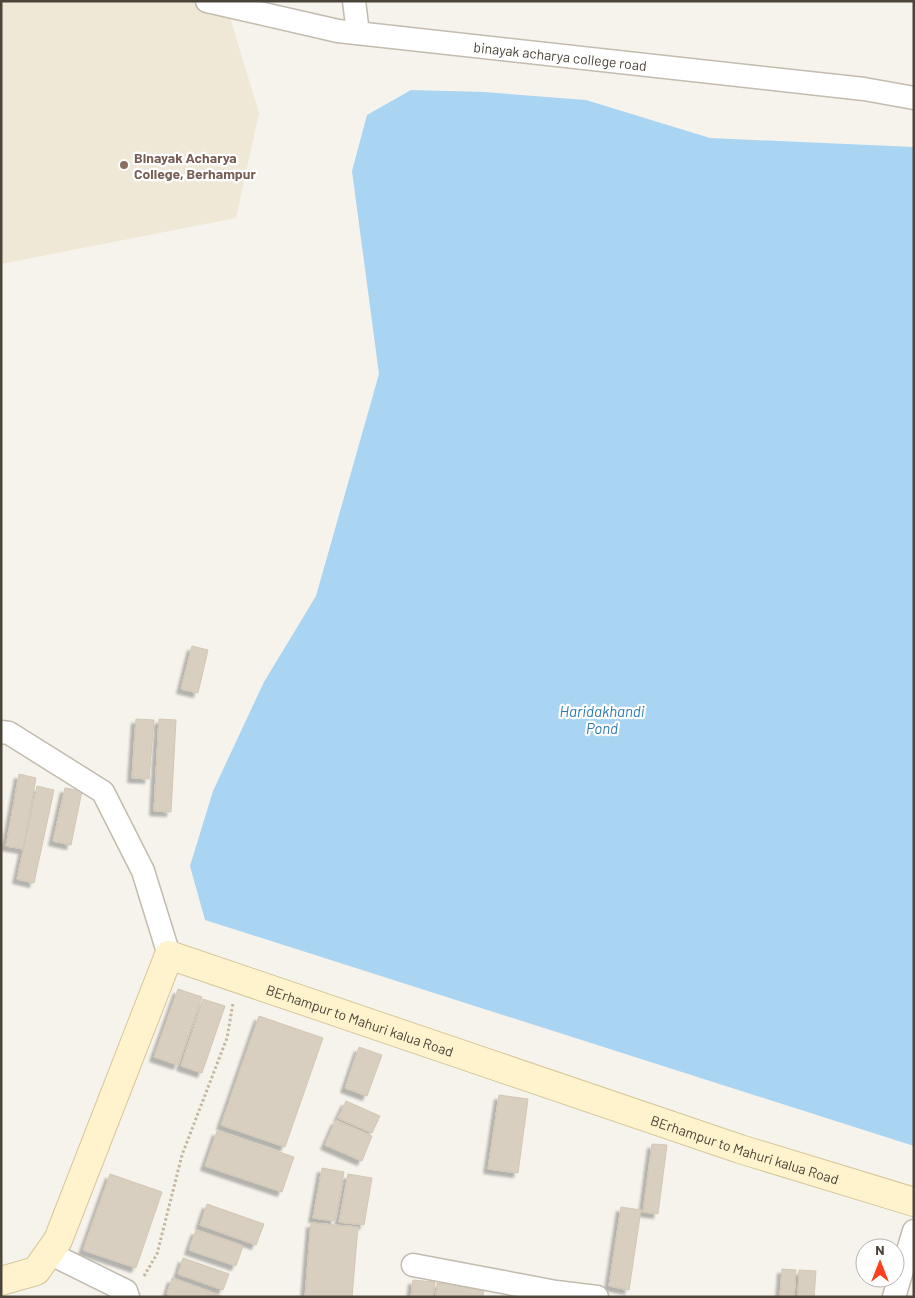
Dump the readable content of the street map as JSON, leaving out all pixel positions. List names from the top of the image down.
{
  "streets": {
    "street": ["binayak acharya college road", "BErhampur to Mahuri kalua Road"]
  },
  "water": ["Haridakhandi Pond"],
  "places": ["Binayak Acharya College, Berhampur"],
  "north": "top"
}
